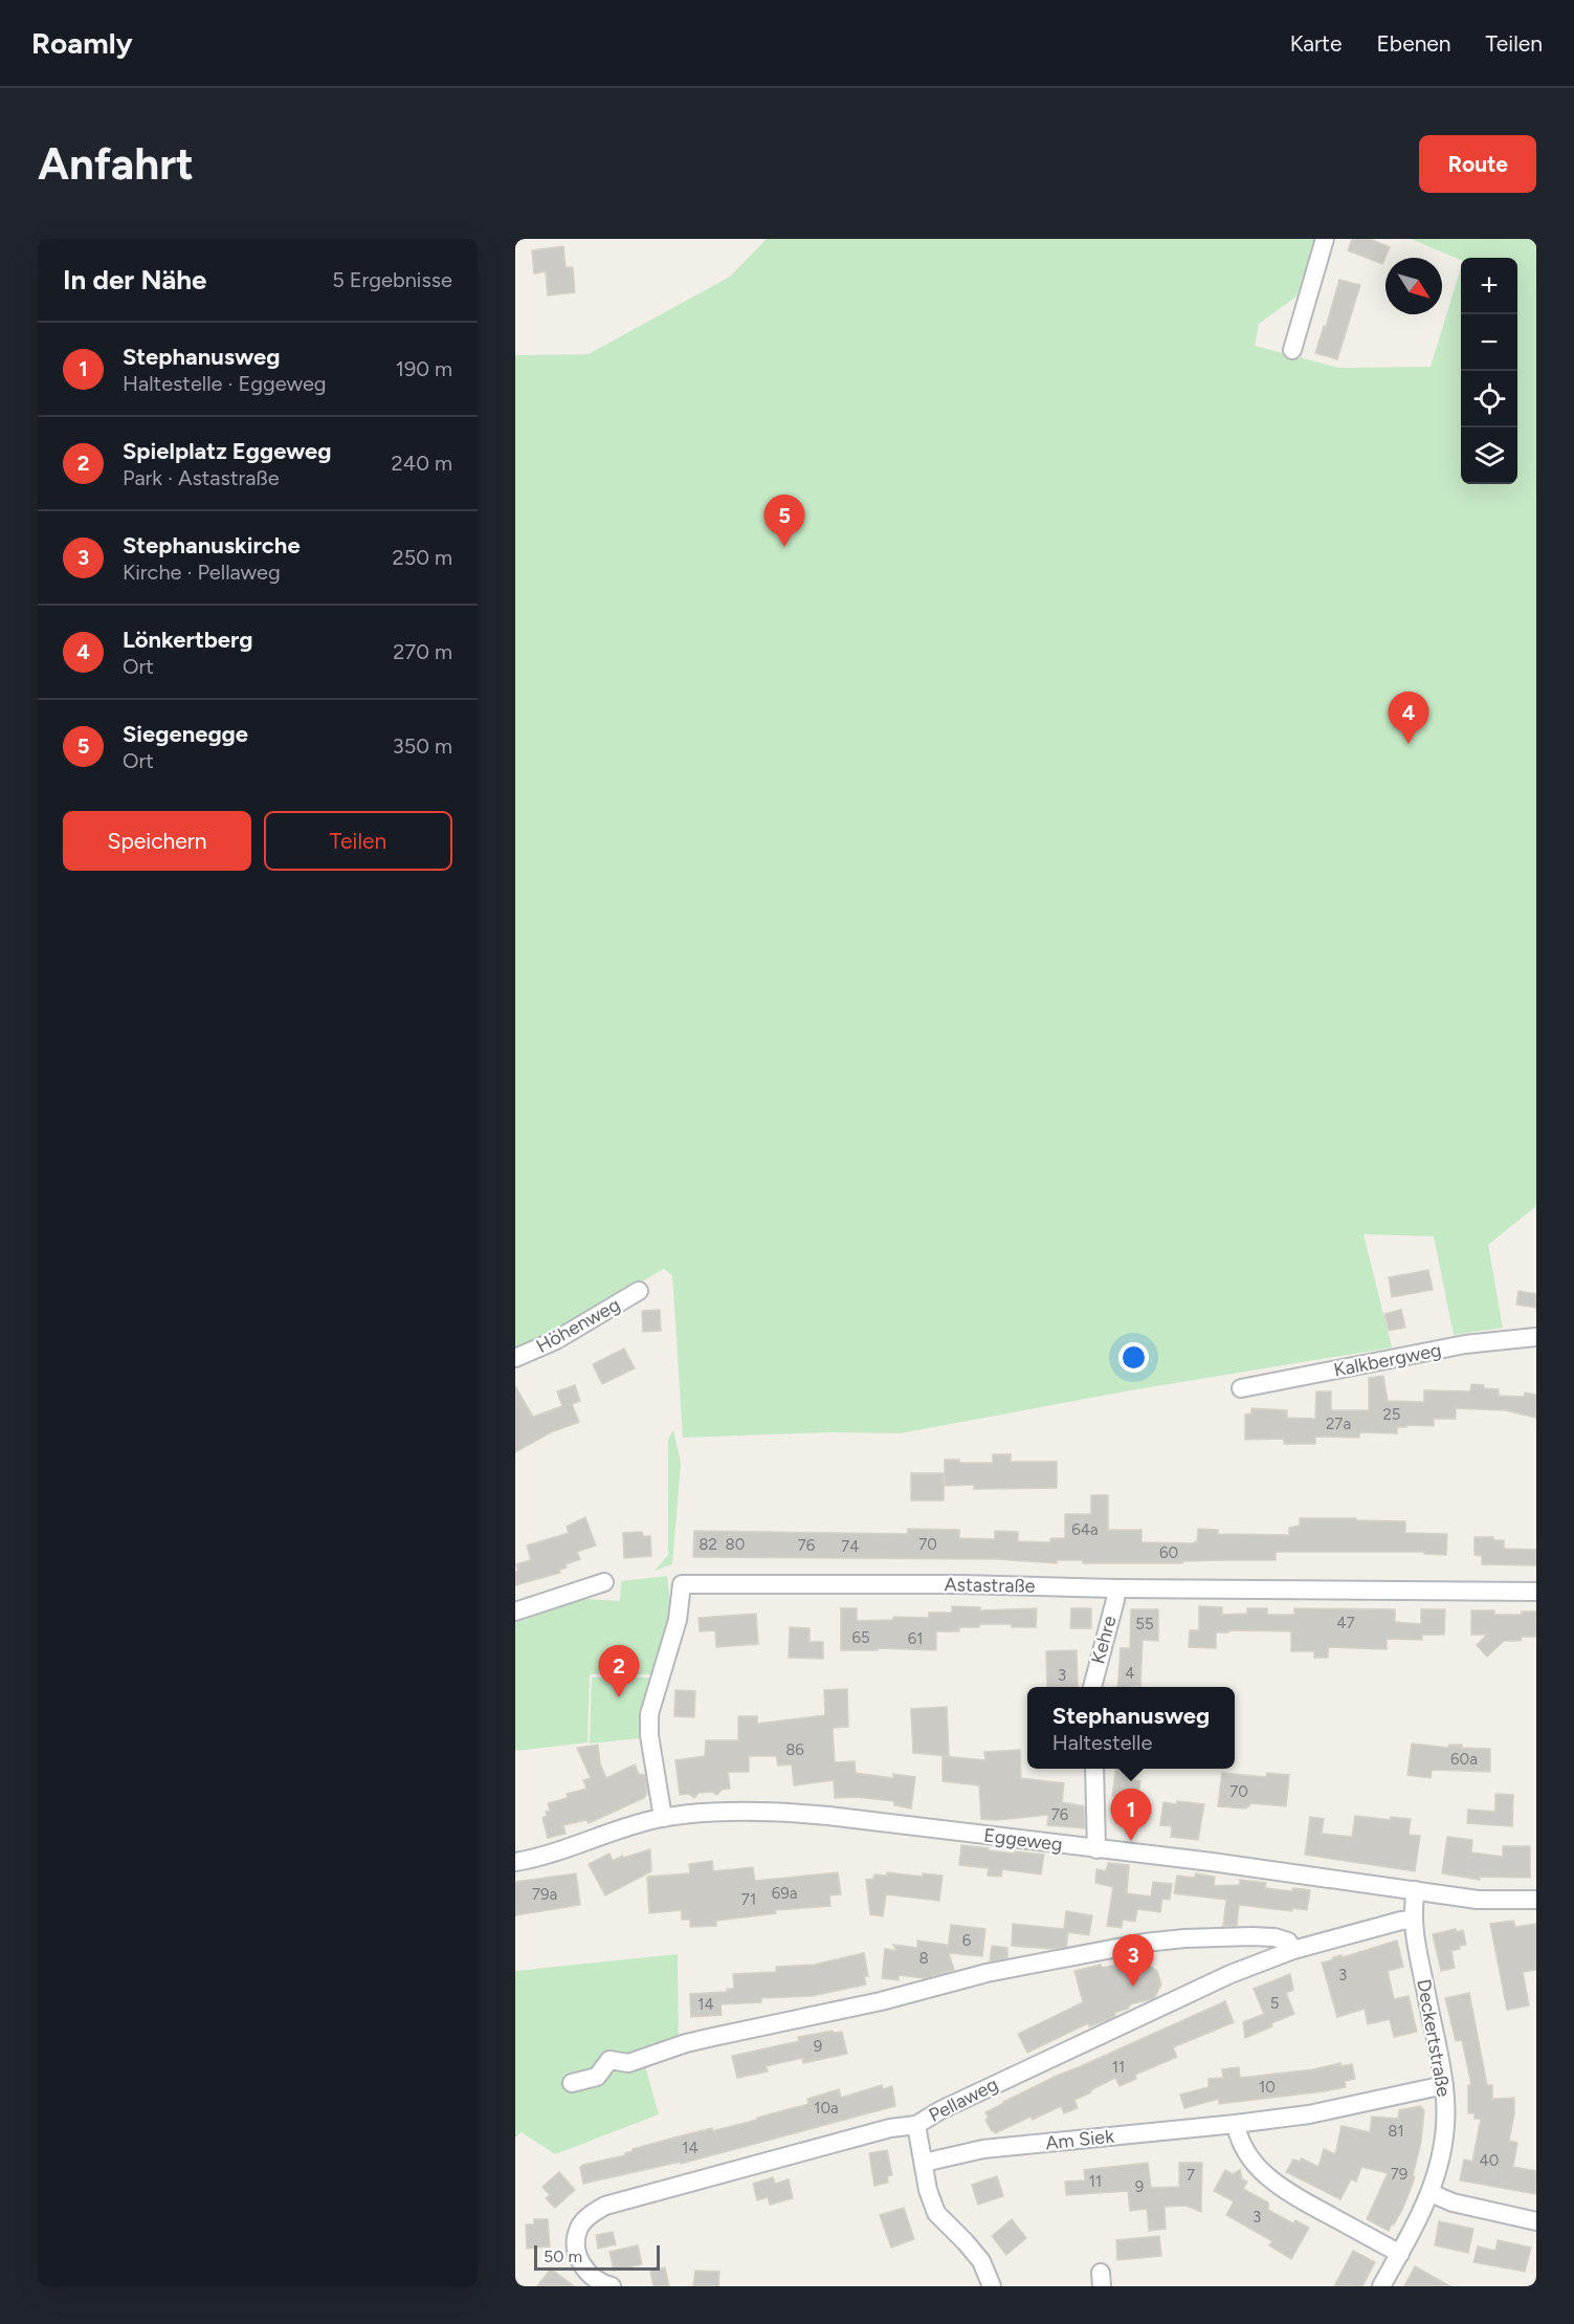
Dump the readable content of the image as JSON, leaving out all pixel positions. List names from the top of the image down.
{
  "streets": {
    "street": [
      "Höhenweg",
      "Kalkbergweg",
      "Astastraße",
      "Kehre",
      "Eggeweg",
      "Deckertstraße",
      "Pellaweg",
      "Am Siek"
    ]
  },
  "crossings": [
    ["Astastraße", "Kehre"],
    ["Astastraße", "Eggeweg"],
    ["Eggeweg", "Deckertstraße"],
    ["Deckertstraße", "Pellaweg"],
    ["Deckertstraße", "Am Siek"]
  ],
  "house_numbers": [
    "25",
    "27a",
    "64a",
    "82",
    "80",
    "70",
    "76",
    "74",
    "60",
    "47",
    "55",
    "65",
    "61",
    "4",
    "3",
    "86",
    "60a",
    "70",
    "76",
    "69a",
    "79a",
    "71",
    "6",
    "8",
    "3",
    "5",
    "14",
    "9",
    "11",
    "10",
    "10a",
    "81",
    "14",
    "40",
    "79",
    "7",
    "11",
    "9",
    "3"
  ],
  "scale_bar": "50 m",
  "north": "bottom right",
  "page": {
    "header": "Roamly",
    "nav": ["Karte", "Ebenen", "Teilen"],
    "buttons": [
      "Route",
      ["Speichern", "Teilen"]
    ],
    "title": "Anfahrt",
    "heading": ["In der Nähe", "5 Ergebnisse"],
    "map_buttons": ["+", "−"],
    "list": [
      {
        "mark": "1",
        "name": "Stephanusweg",
        "note": "Haltestelle · Eggeweg",
        "value": "190 m"
      },
      {
        "mark": "2",
        "name": "Spielplatz Eggeweg",
        "note": "Park · Astastraße",
        "value": "240 m"
      },
      {
        "mark": "3",
        "name": "Stephanuskirche",
        "note": "Kirche · Pellaweg",
        "value": "250 m"
      },
      {
        "mark": "4",
        "name": "Lönkertberg",
        "note": "Ort",
        "value": "270 m"
      },
      {
        "mark": "5",
        "name": "Siegenegge",
        "note": "Ort",
        "value": "350 m"
      }
    ],
    "pins": [
      "5",
      "4",
      "2",
      "1",
      "3"
    ],
    "popup": ["Stephanusweg", "Haltestelle"],
    "scale": "50 m"
  }
}
